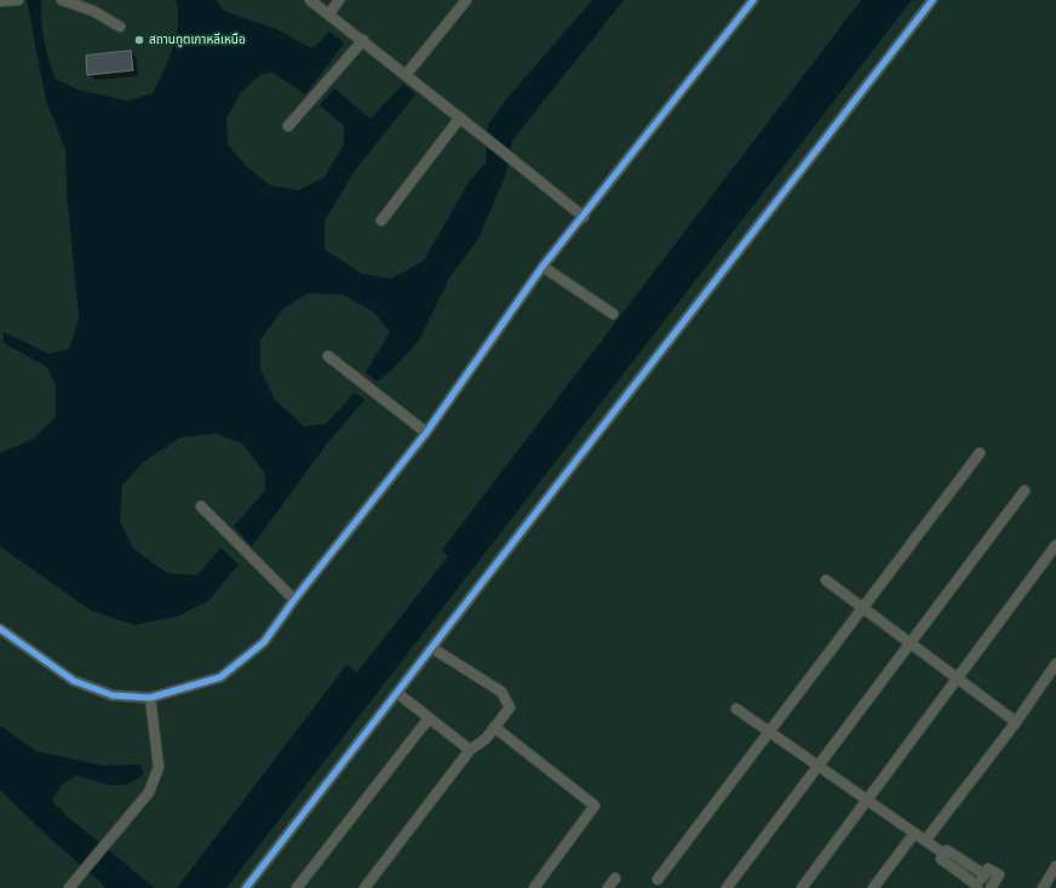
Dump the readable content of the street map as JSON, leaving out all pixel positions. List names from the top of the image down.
{
  "places": ["สถานทูตเกาหลีเหนือ"]
}
